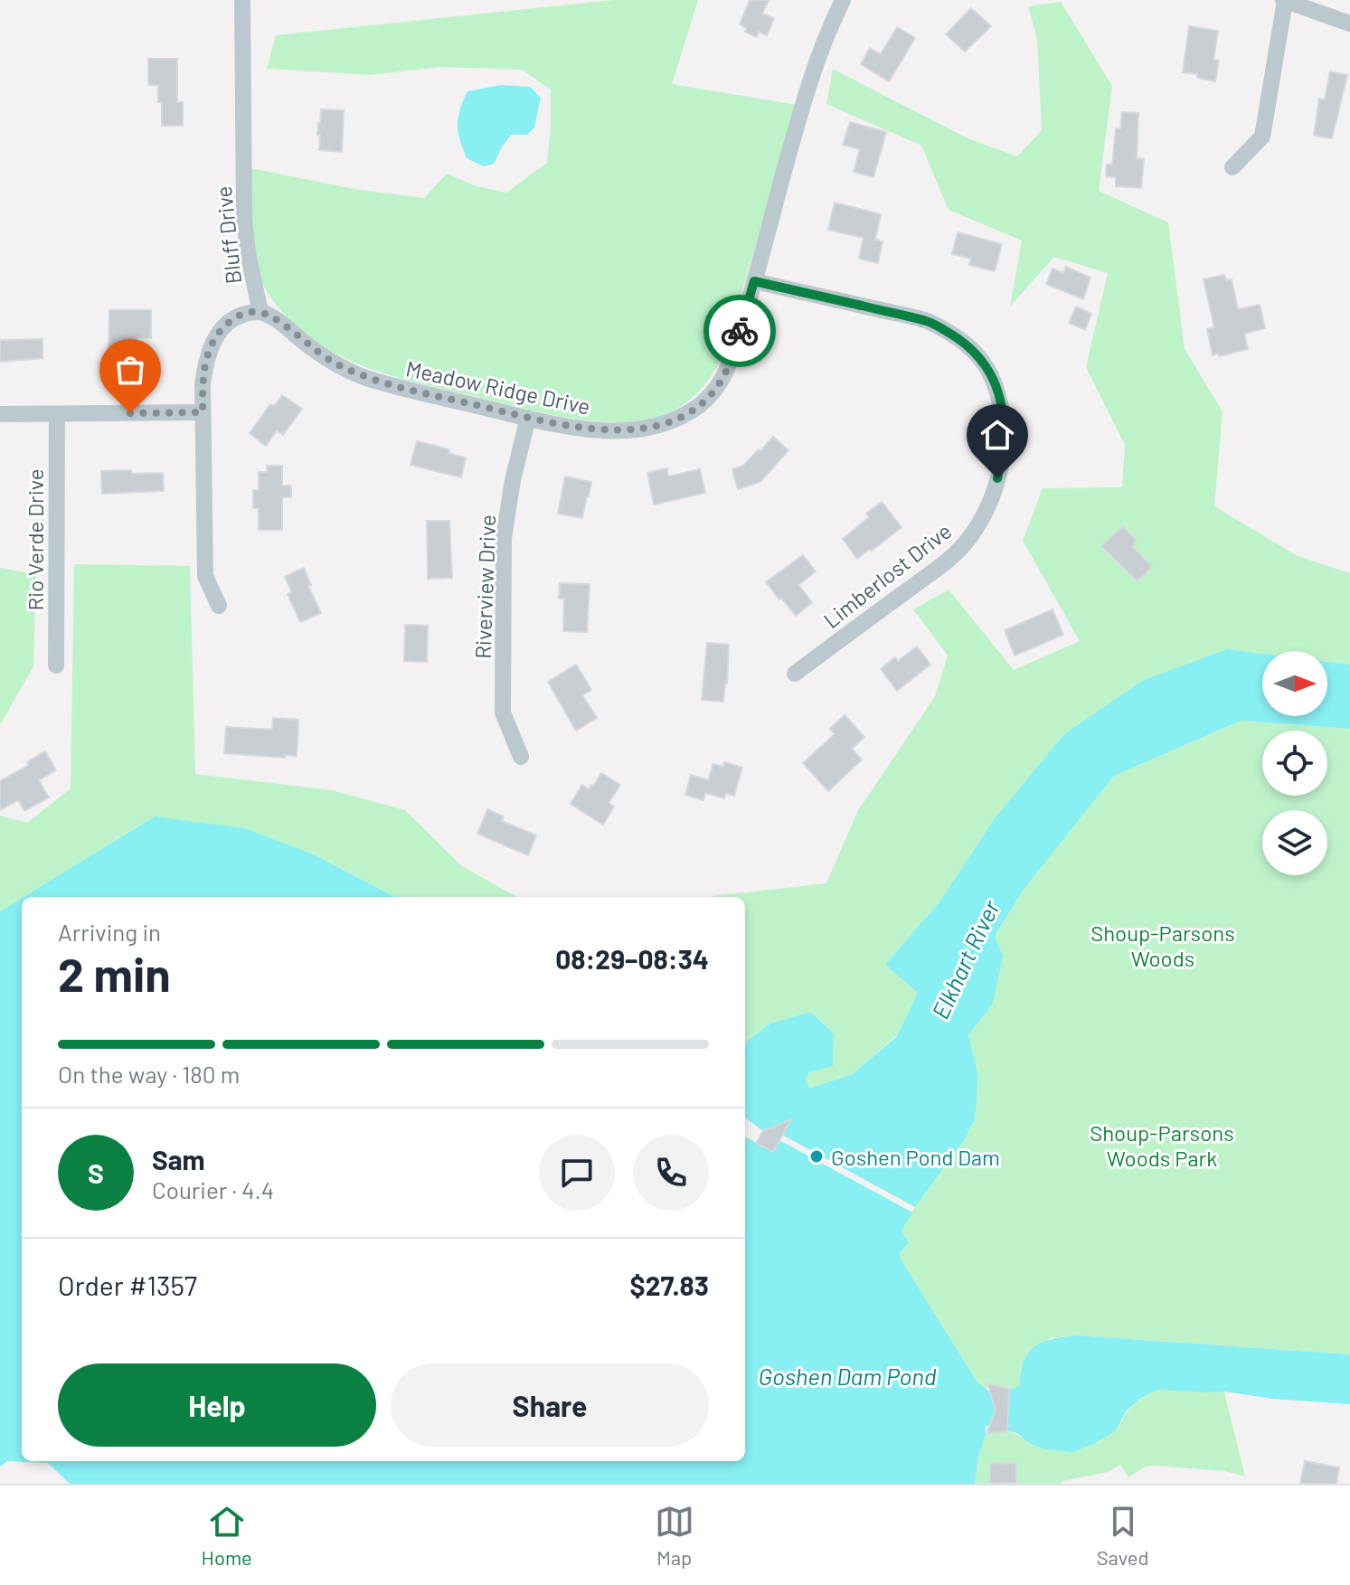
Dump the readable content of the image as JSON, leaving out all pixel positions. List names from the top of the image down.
{
  "streets": {
    "street": [
      "Bluff Drive",
      "Meadow Ridge Drive",
      "Rio Verde Drive",
      "Limberlost Drive",
      "Riverview Drive"
    ]
  },
  "crossings": [
    ["Bluff Drive", "Meadow Ridge Drive"],
    ["Meadow Ridge Drive", "Limberlost Drive"],
    ["Meadow Ridge Drive", "Riverview Drive"]
  ],
  "water": ["Elkhart River", "Goshen Dam Pond"],
  "parks": ["Shoup-Parsons Woods", "Shoup-Parsons Woods Park"],
  "places": ["Goshen Pond Dam"],
  "north": "right",
  "page": {
    "heading": ["2 min", "Arriving in", "08:29–08:34"],
    "panel": [
      "Sam",
      "Courier · 4.4",
      "Order #1357",
      "$27.83"
    ],
    "bar": "On the way · 180 m",
    "round": "S",
    "buttons": ["Help", "Share"],
    "tabs": ["Home", "Map", "Saved"]
  }
}
